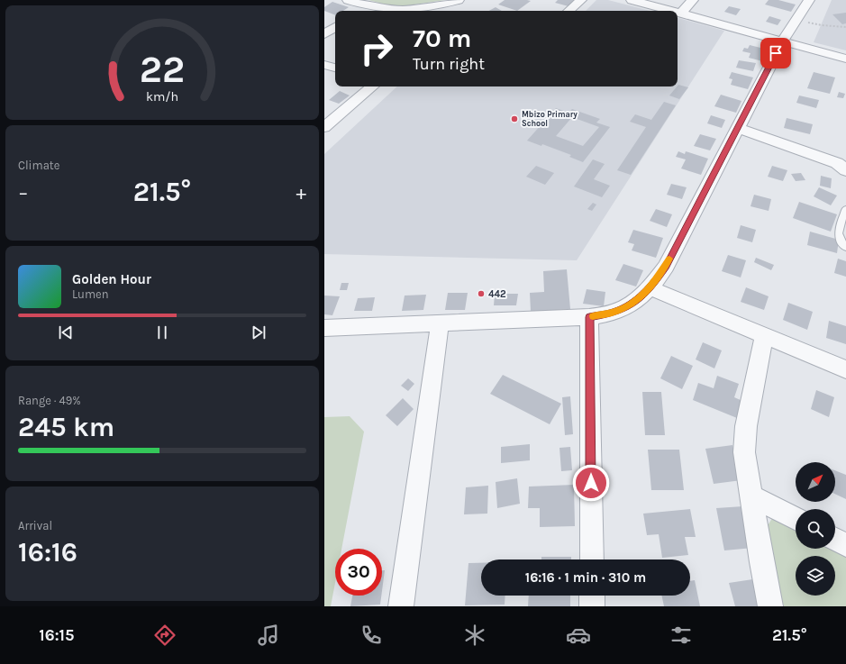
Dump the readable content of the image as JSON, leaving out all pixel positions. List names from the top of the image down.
{
  "places": ["Mbizo Primary School", "442"],
  "north": "top right",
  "page": {
    "turn": ["70 m", "Turn right"],
    "tile": [
      "Climate",
      ["Range · 49%", "245 km"],
      ["Arrival", "16:16"]
    ],
    "heat": ["−", "21.5°", "+"],
    "song": ["Golden Hour", "Lumen"],
    "limit": "30",
    "trip": "16:16 · 1 min · 310 m",
    "tabs": ["16:15", "21.5°"],
    "gauge": ["22", "km/h"]
  }
}
